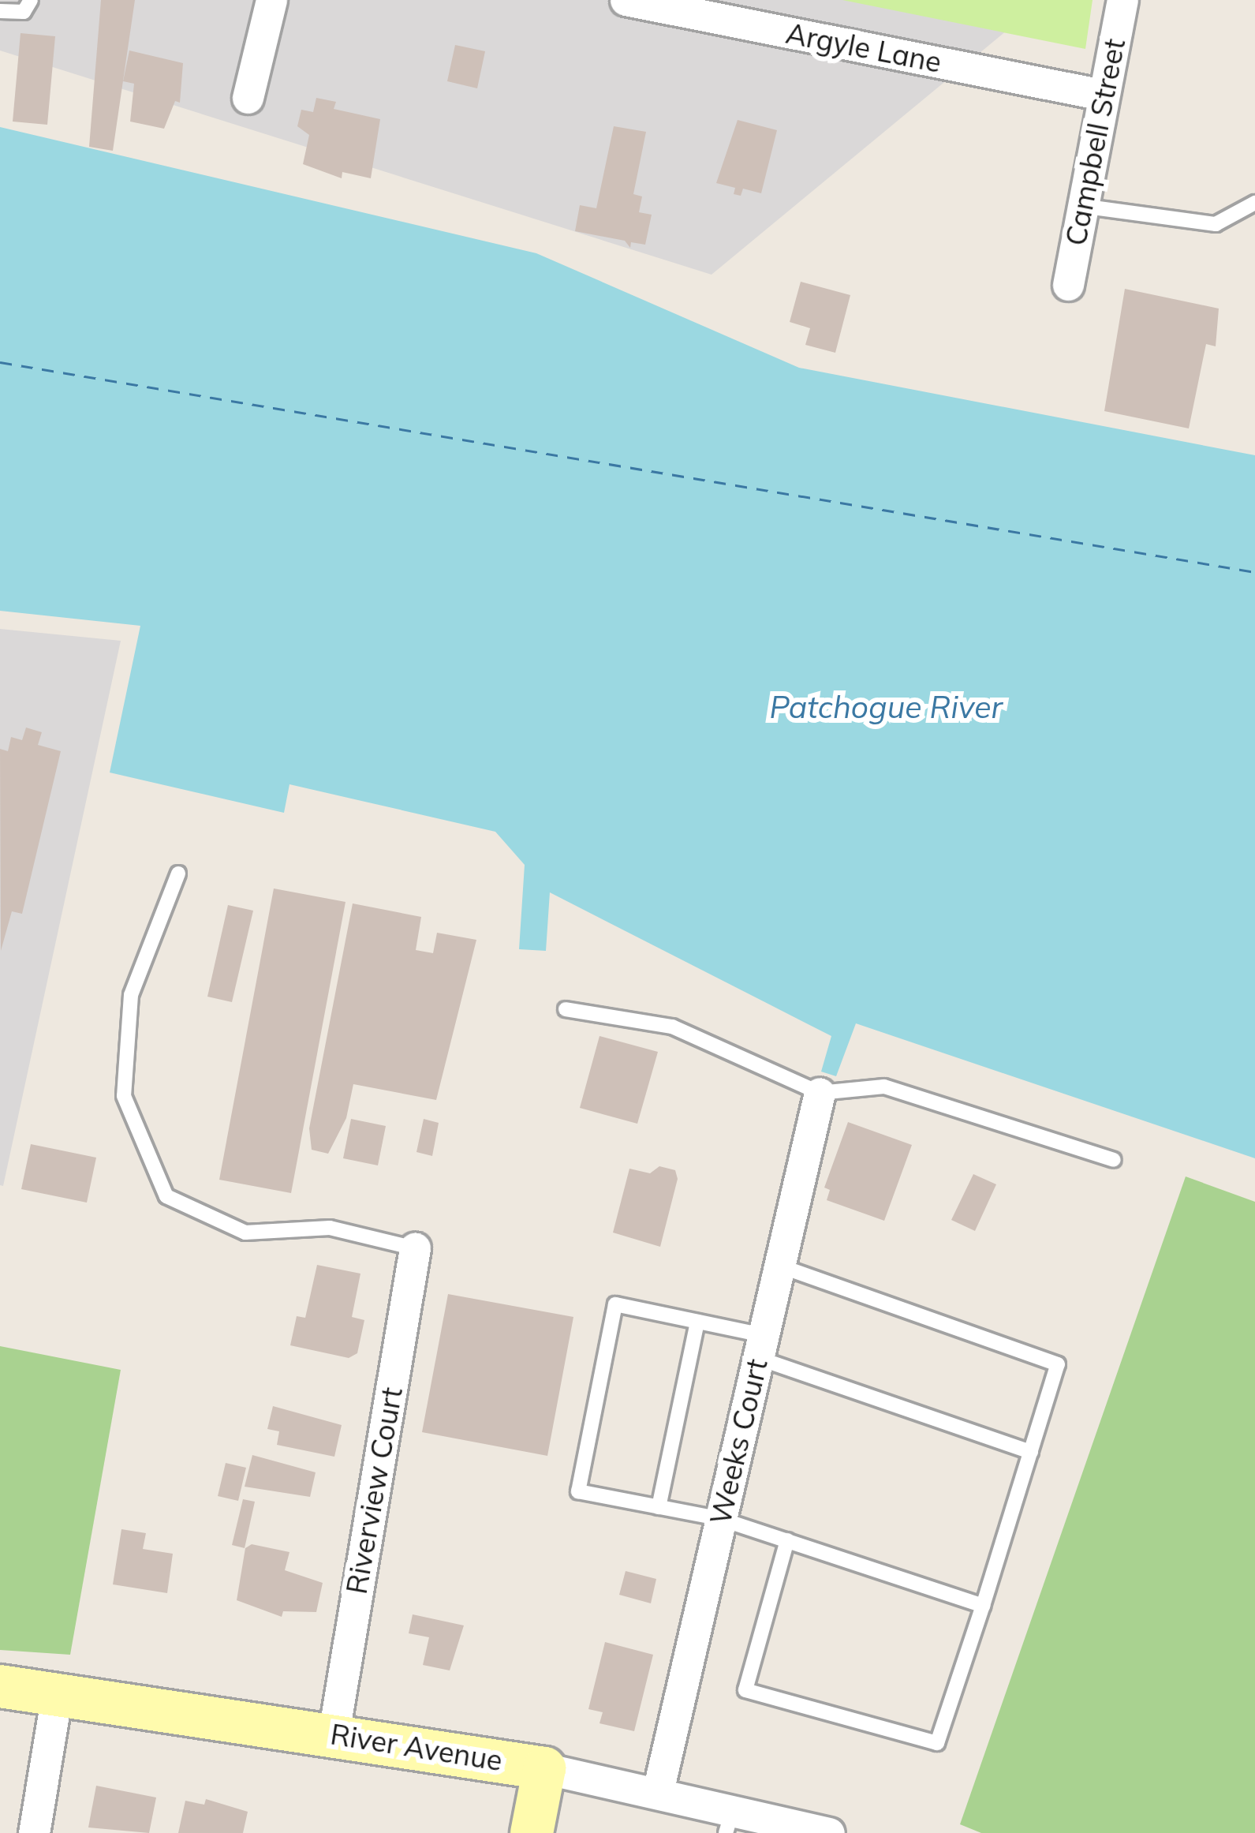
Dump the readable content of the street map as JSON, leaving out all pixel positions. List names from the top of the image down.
{
  "streets": {
    "main road": ["River Avenue"],
    "street": [
      "Argyle Lane",
      "Campbell Street",
      "Weeks Court",
      "Riverview Court"
    ]
  },
  "crossings": [
    ["Argyle Lane", "Campbell Street"],
    ["Weeks Court", "River Avenue"],
    ["Riverview Court", "River Avenue"]
  ],
  "water": ["Patchogue River"]
}
